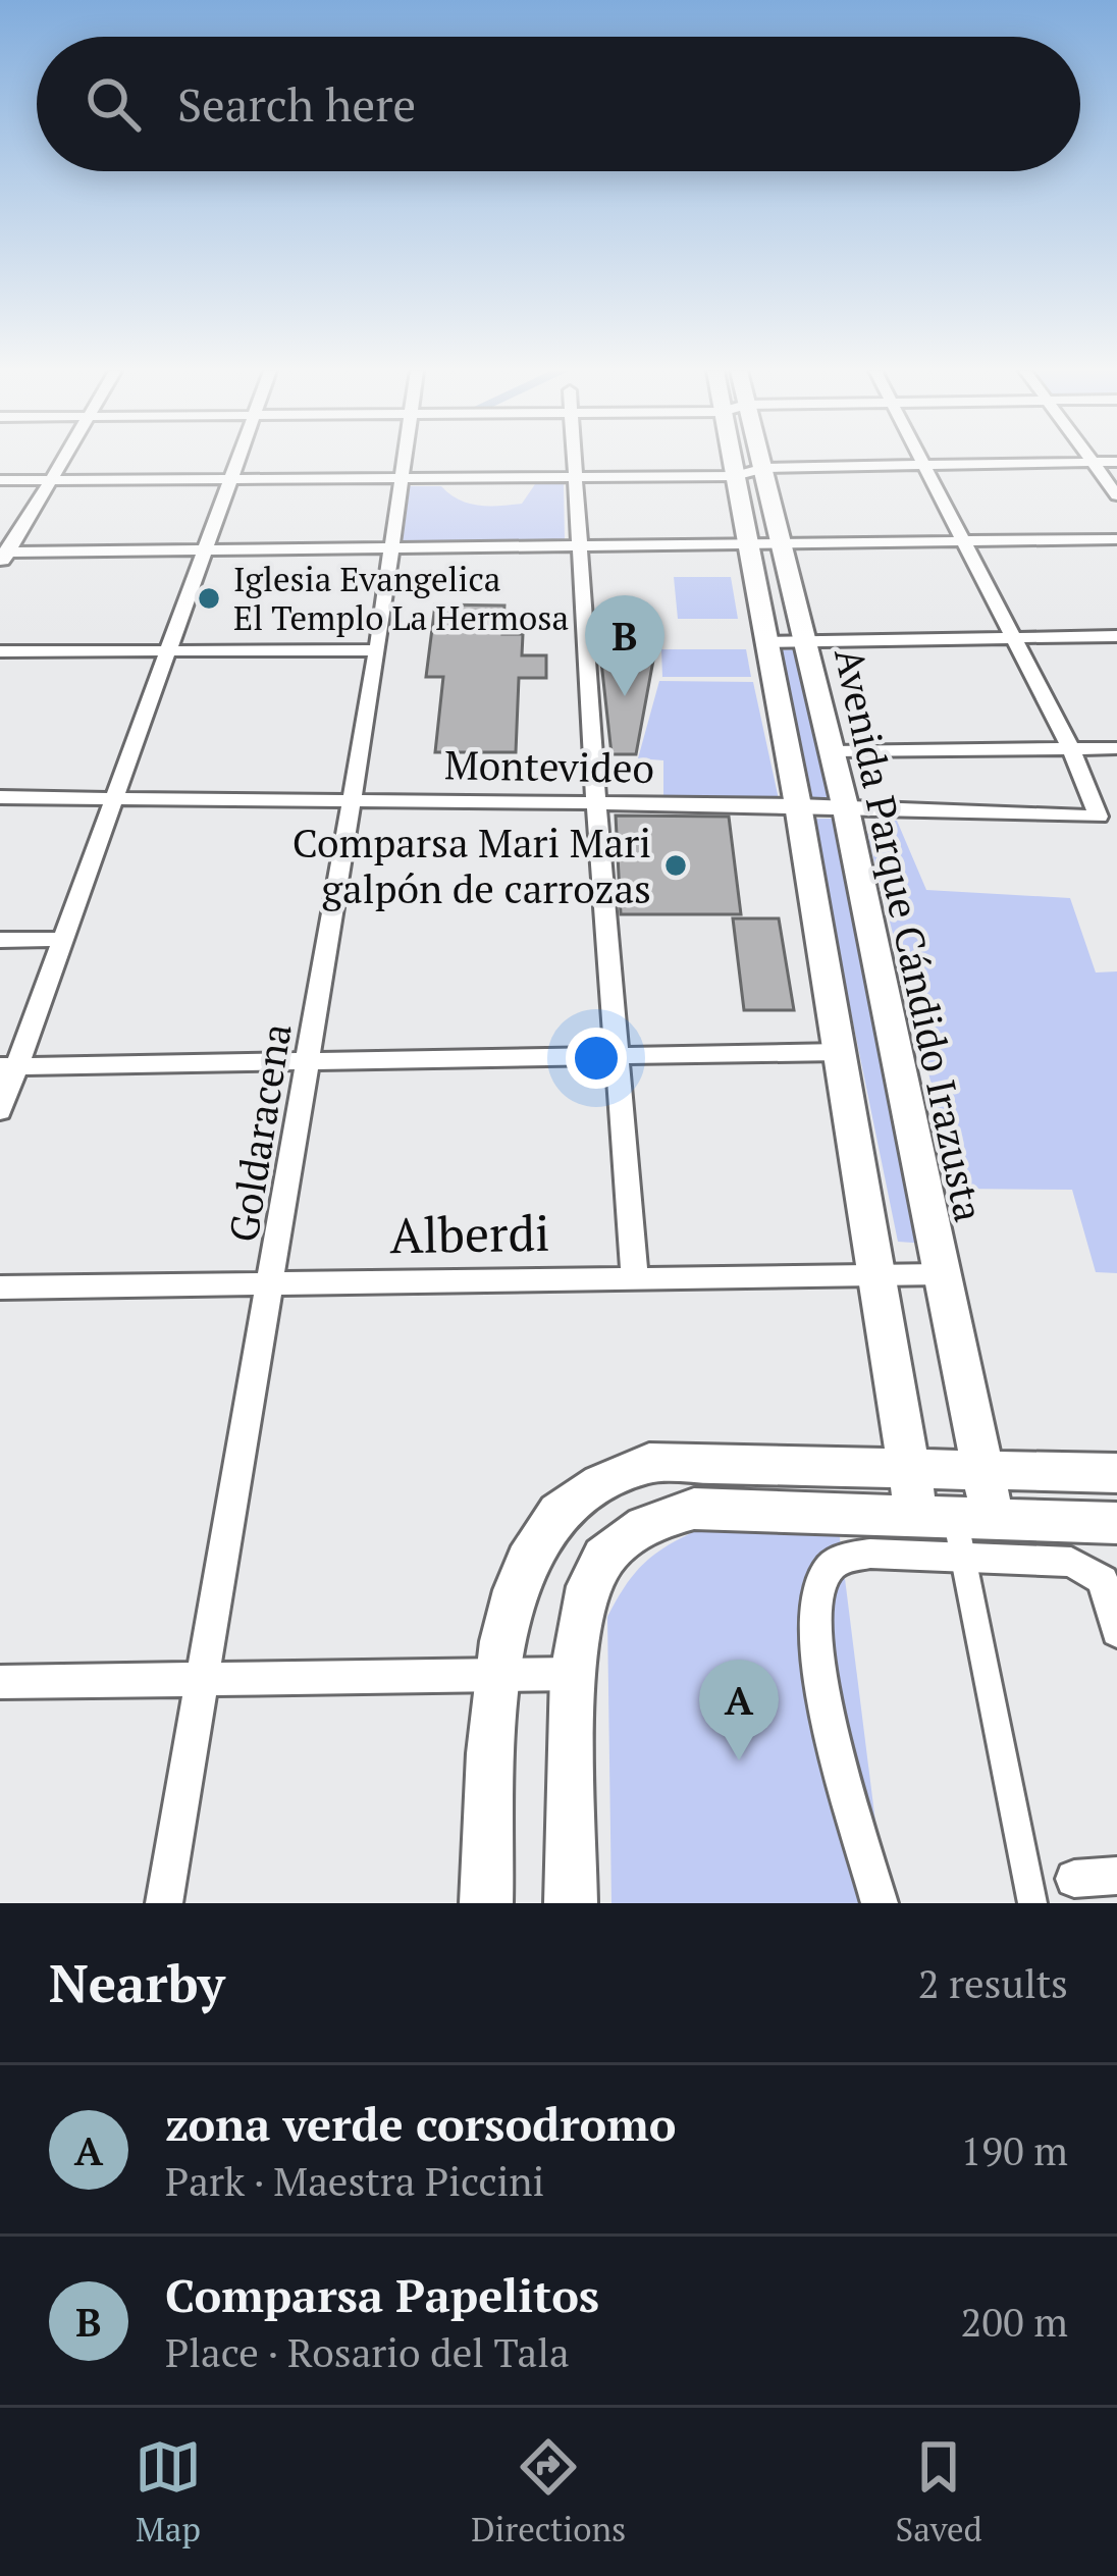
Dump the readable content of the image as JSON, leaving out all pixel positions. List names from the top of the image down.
{
  "streets": {
    "main road": ["Avenida Parque Cándido Irazusta"],
    "street": ["Montevideo", "Goldaracena", "Alberdi"]
  },
  "crossings": [
    ["Montevideo", "Avenida Parque Cándido Irazusta"],
    ["Montevideo", "Goldaracena"],
    ["Avenida Parque Cándido Irazusta", "Alberdi"],
    ["Goldaracena", "Alberdi"]
  ],
  "places": ["Iglesia Evangelica El Templo La Hermosa", "Comparsa Mari Mari galpón de carrozas"],
  "page": {
    "search": "Search here",
    "pins": ["B", "A"],
    "heading": ["Nearby", "2 results"],
    "list": [
      {
        "mark": "A",
        "name": "zona verde corsodromo",
        "note": "Park · Maestra Piccini",
        "value": "190 m"
      },
      {
        "mark": "B",
        "name": "Comparsa Papelitos",
        "note": "Place · Rosario del Tala",
        "value": "200 m"
      }
    ],
    "nav": ["Map", "Directions", "Saved"]
  }
}
